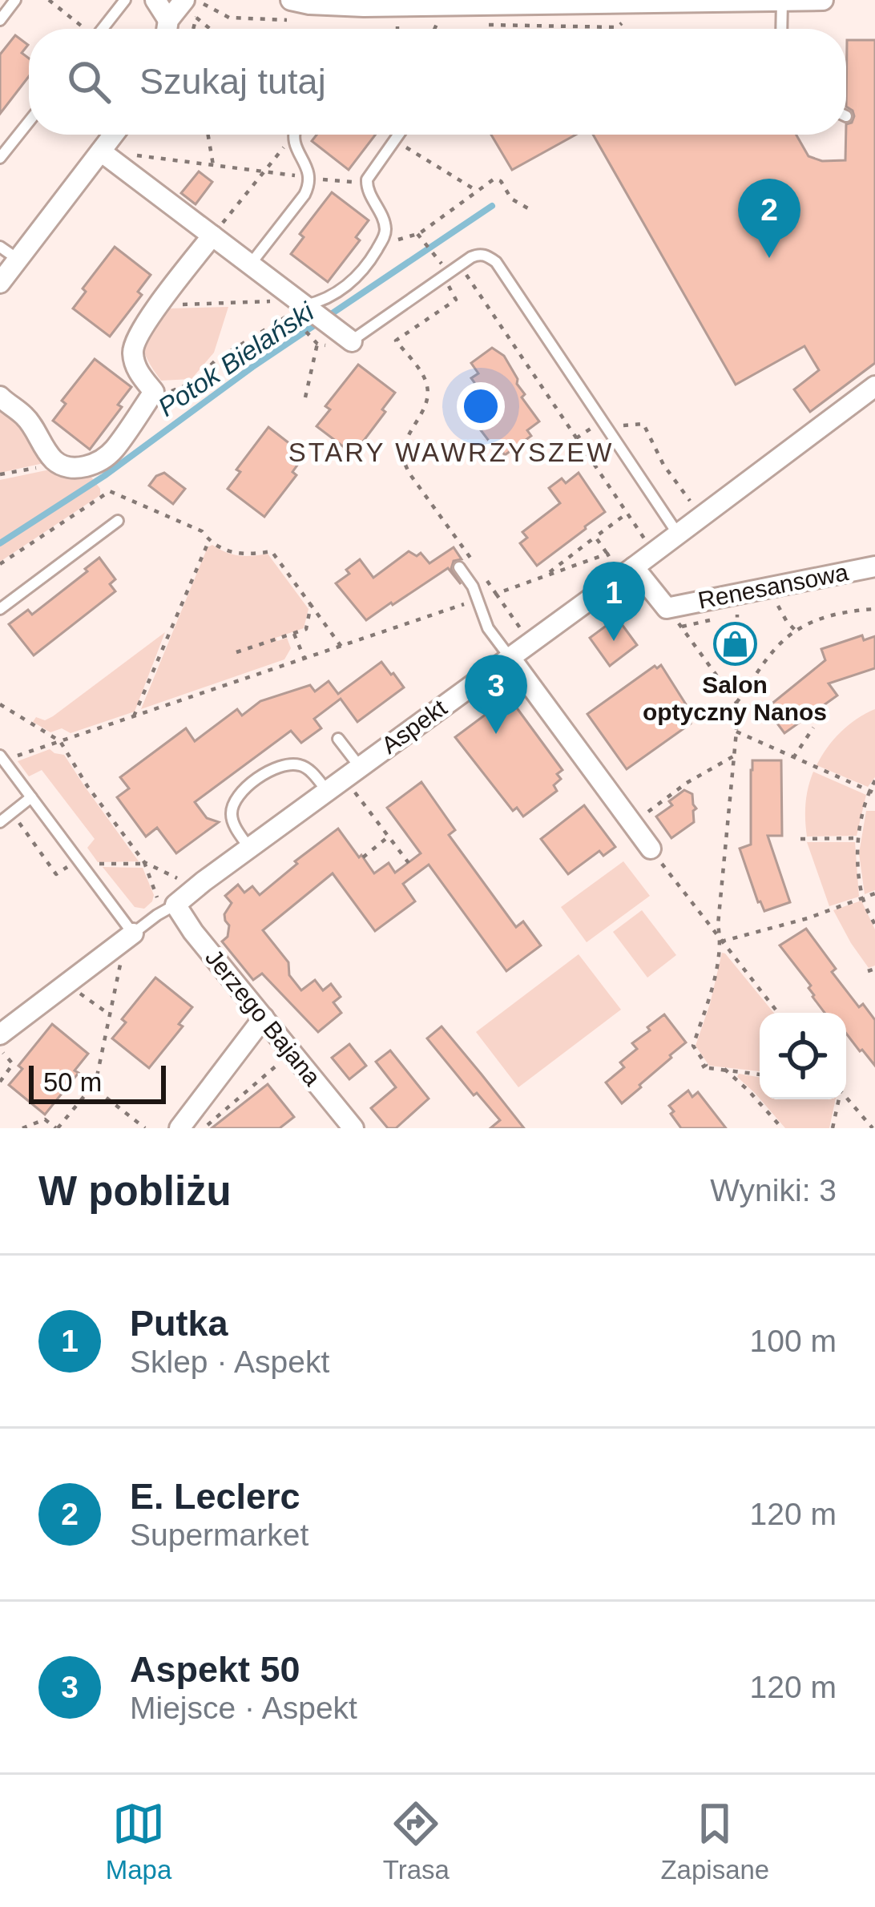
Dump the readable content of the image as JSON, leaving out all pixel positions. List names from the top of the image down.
{
  "streets": {
    "street": ["Renesansowa", "Aspekt", "Jerzego Bajana"]
  },
  "crossings": [
    ["Renesansowa", "Aspekt"],
    ["Aspekt", "Jerzego Bajana"]
  ],
  "districts": ["STARY WAWRZYSZEW"],
  "water": ["Potok Bielański"],
  "places": {
    "shop": ["Salon optyczny Nanos"]
  },
  "scale_bar": "50 m",
  "page": {
    "search": "Szukaj tutaj",
    "pins": ["2", "1", "3"],
    "scale": "50 m",
    "heading": ["W pobliżu", "Wyniki: 3"],
    "list": [
      {
        "mark": "1",
        "name": "Putka",
        "note": "Sklep · Aspekt",
        "value": "100 m"
      },
      {
        "mark": "2",
        "name": "E. Leclerc",
        "note": "Supermarket",
        "value": "120 m"
      },
      {
        "mark": "3",
        "name": "Aspekt 50",
        "note": "Miejsce · Aspekt",
        "value": "120 m"
      }
    ],
    "nav": ["Mapa", "Trasa", "Zapisane"]
  }
}
